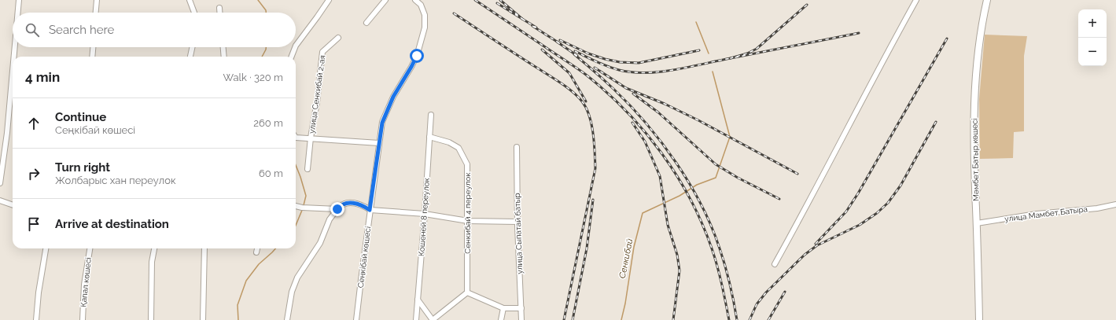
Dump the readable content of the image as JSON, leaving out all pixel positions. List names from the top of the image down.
{
  "streets": {
    "main road": ["Мәмбет Батыр көшесі"],
    "street": [
      "улица Сенкибай 2-ая",
      "Сенкибай 4 переулок",
      "улица Мамбет Батыра",
      "Кошеней 8 переулок",
      "улица Сыпатай батыр",
      "Сеңкібай көшесі",
      "Қапал көшесі"
    ]
  },
  "crossings": [
    ["улица Сенкибай 2-ая", "Сеңкібай көшесі"],
    ["Мәмбет Батыр көшесі", "улица Мамбет Батыра"],
    ["Сенкибай 4 переулок", "Кошеней 8 переулок"]
  ],
  "water": ["Сенкибай"],
  "page": {
    "map_buttons": ["+", "−"],
    "search": "Search here",
    "heading": ["4 min", "Walk · 320 m"],
    "list": [
      ["Continue", "Сеңкібай көшесі", "260 m"],
      ["Turn right", "Жолбарыс хан переулок", "60 m"],
      "Arrive at destination"
    ]
  }
}
